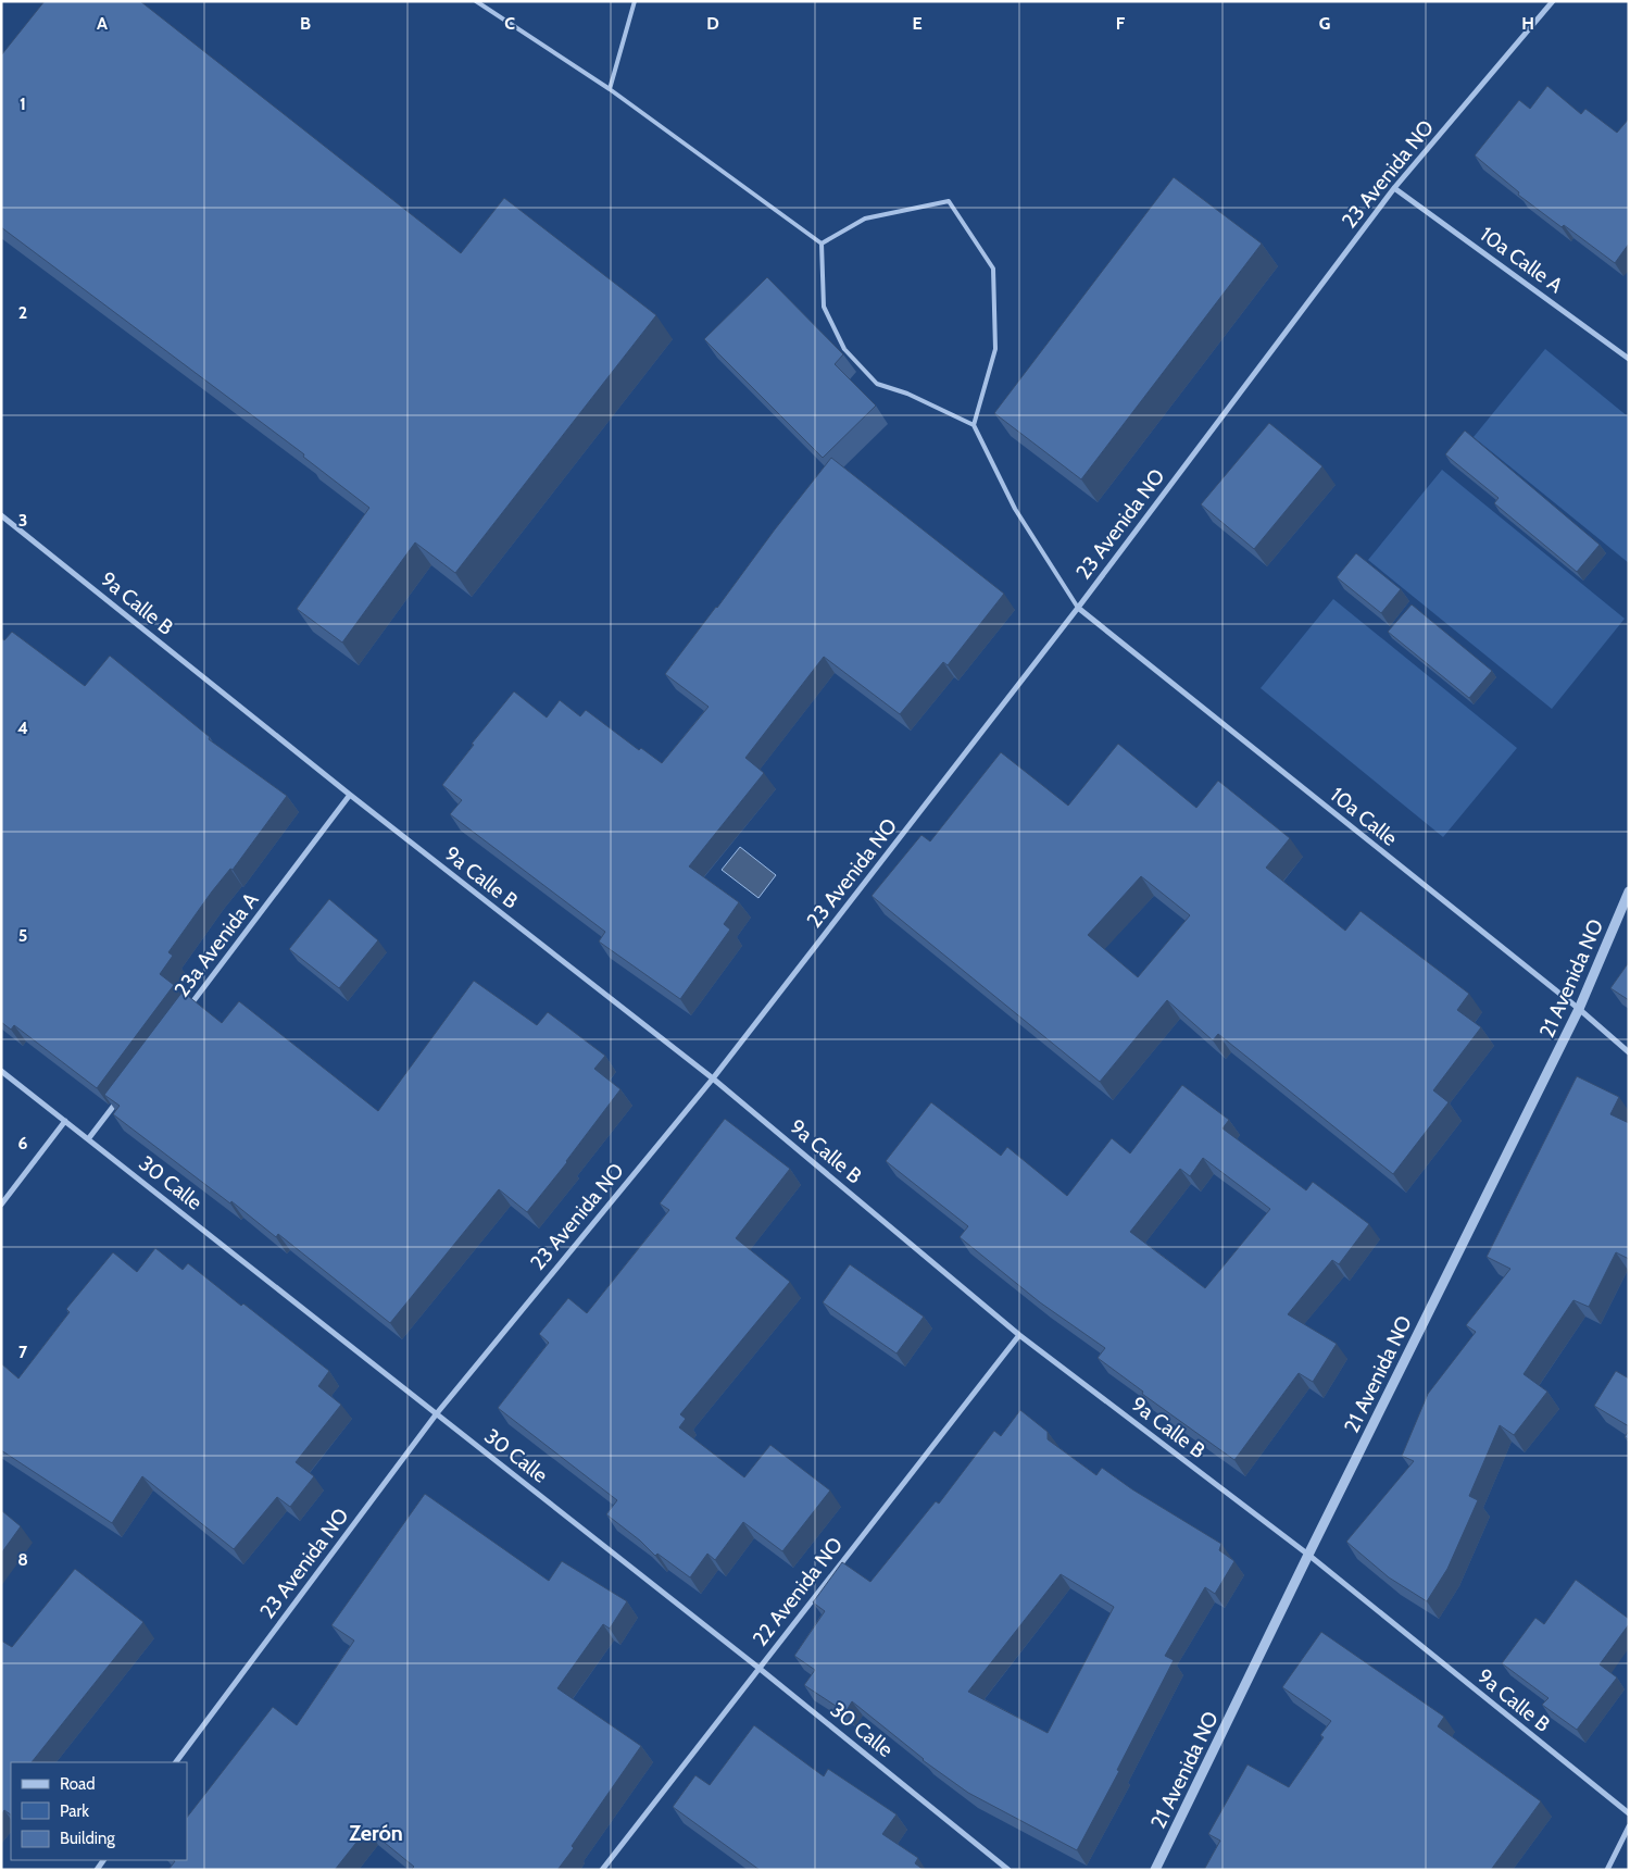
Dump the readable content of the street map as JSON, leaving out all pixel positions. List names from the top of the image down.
{
  "streets": {
    "street": [
      "23 Avenida NO",
      "10a Calle A",
      "9a Calle B",
      "10a Calle",
      "23a Avenida A",
      "21 Avenida NO",
      "30 Calle",
      "22 Avenida NO"
    ]
  },
  "crossings": [
    ["23 Avenida NO", "10a Calle A"],
    ["23 Avenida NO", "9a Calle B"],
    ["23 Avenida NO", "10a Calle"],
    ["23 Avenida NO", "30 Calle"],
    ["9a Calle B", "23a Avenida A"],
    ["9a Calle B", "21 Avenida NO"],
    ["9a Calle B", "22 Avenida NO"],
    ["10a Calle", "21 Avenida NO"],
    ["30 Calle", "22 Avenida NO"]
  ],
  "districts": ["Zerón"],
  "legend": ["Road", "Park", "Building"],
  "grid": {
    "columns": [
      "A",
      "B",
      "C",
      "D",
      "E",
      "F",
      "G",
      "H"
    ],
    "rows": [
      "1",
      "2",
      "3",
      "4",
      "5",
      "6",
      "7",
      "8"
    ]
  }
}
